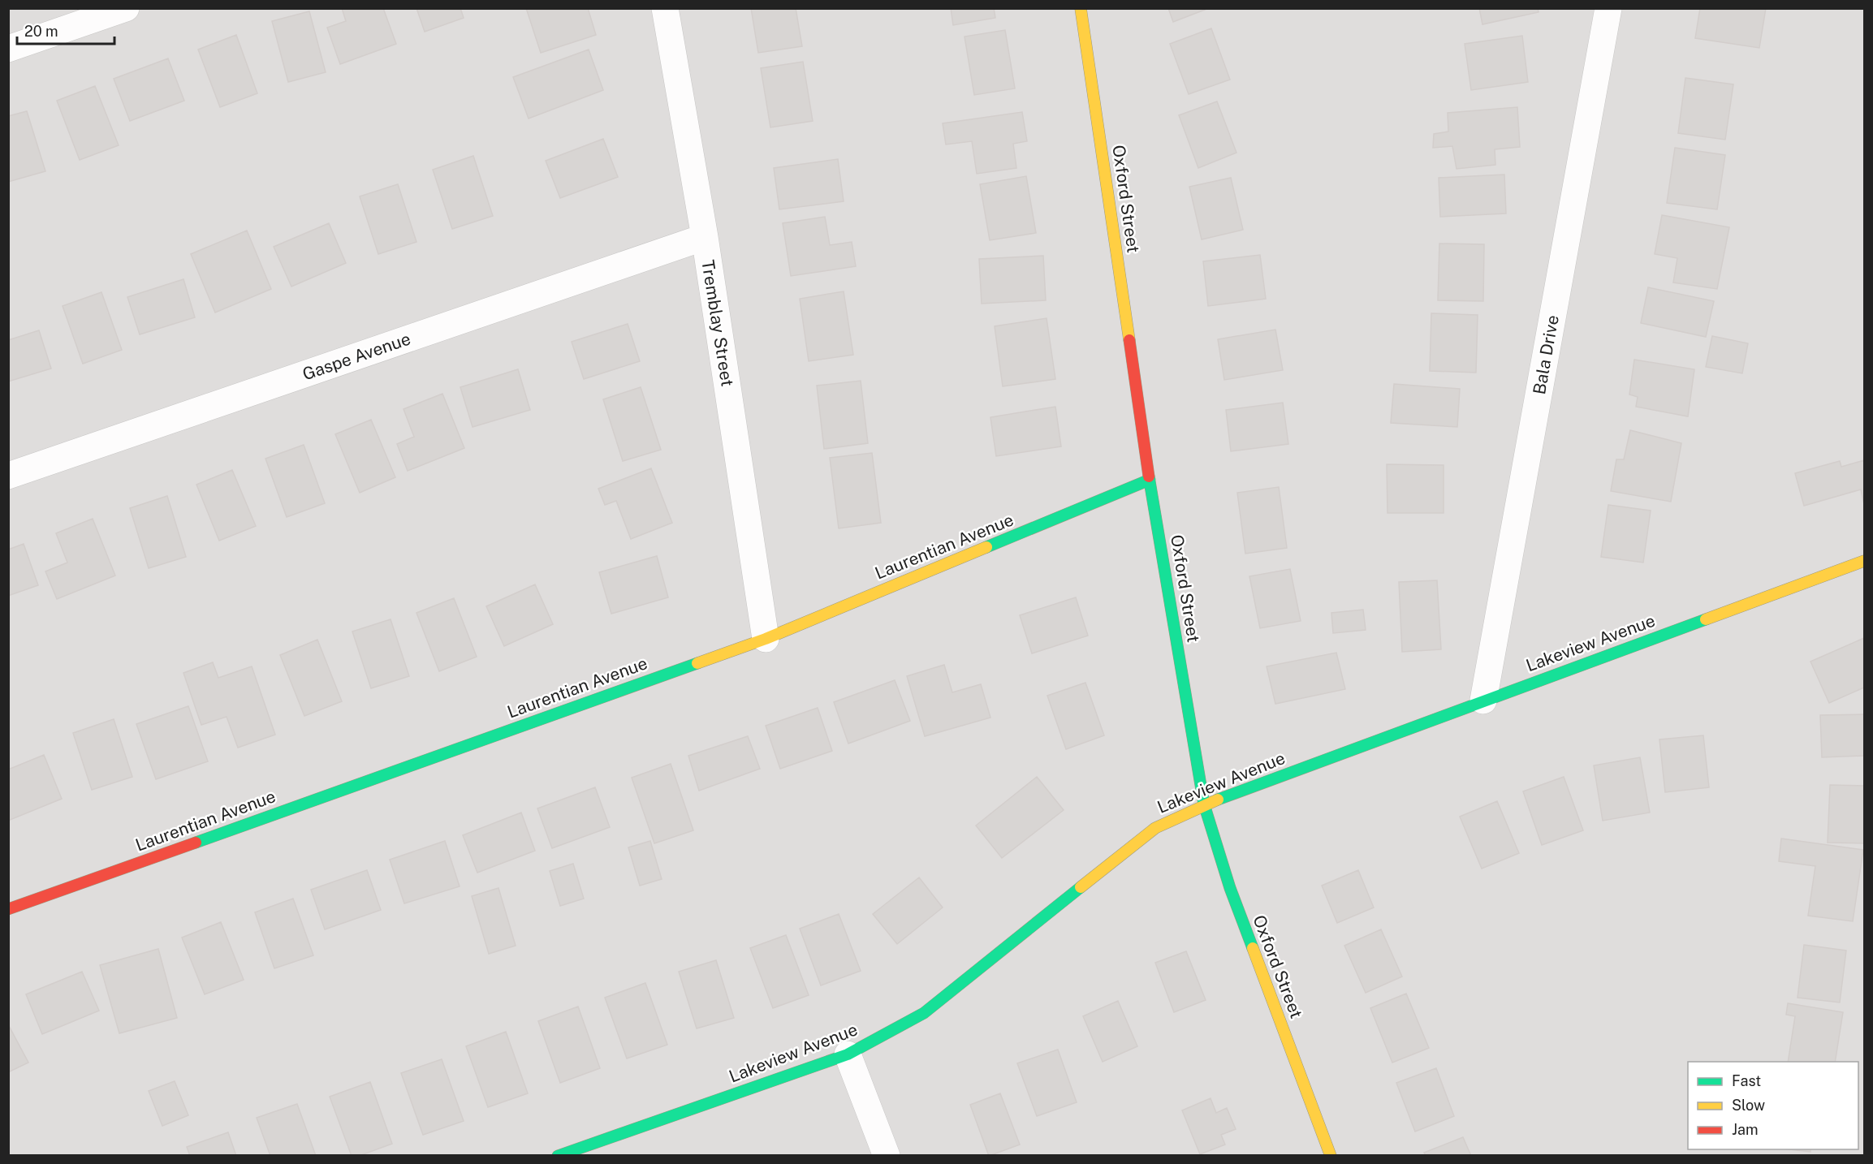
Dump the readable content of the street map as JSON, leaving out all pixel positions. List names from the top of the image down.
{
  "streets": {
    "street": [
      "Oxford Street",
      "Tremblay Street",
      "Bala Drive",
      "Gaspe Avenue",
      "Laurentian Avenue",
      "Lakeview Avenue"
    ]
  },
  "crossings": [
    ["Oxford Street", "Laurentian Avenue"],
    ["Oxford Street", "Lakeview Avenue"],
    ["Tremblay Street", "Gaspe Avenue"],
    ["Tremblay Street", "Laurentian Avenue"],
    ["Bala Drive", "Lakeview Avenue"]
  ],
  "legend": ["Fast", "Slow", "Jam"],
  "scale_bar": "20 m"
}
